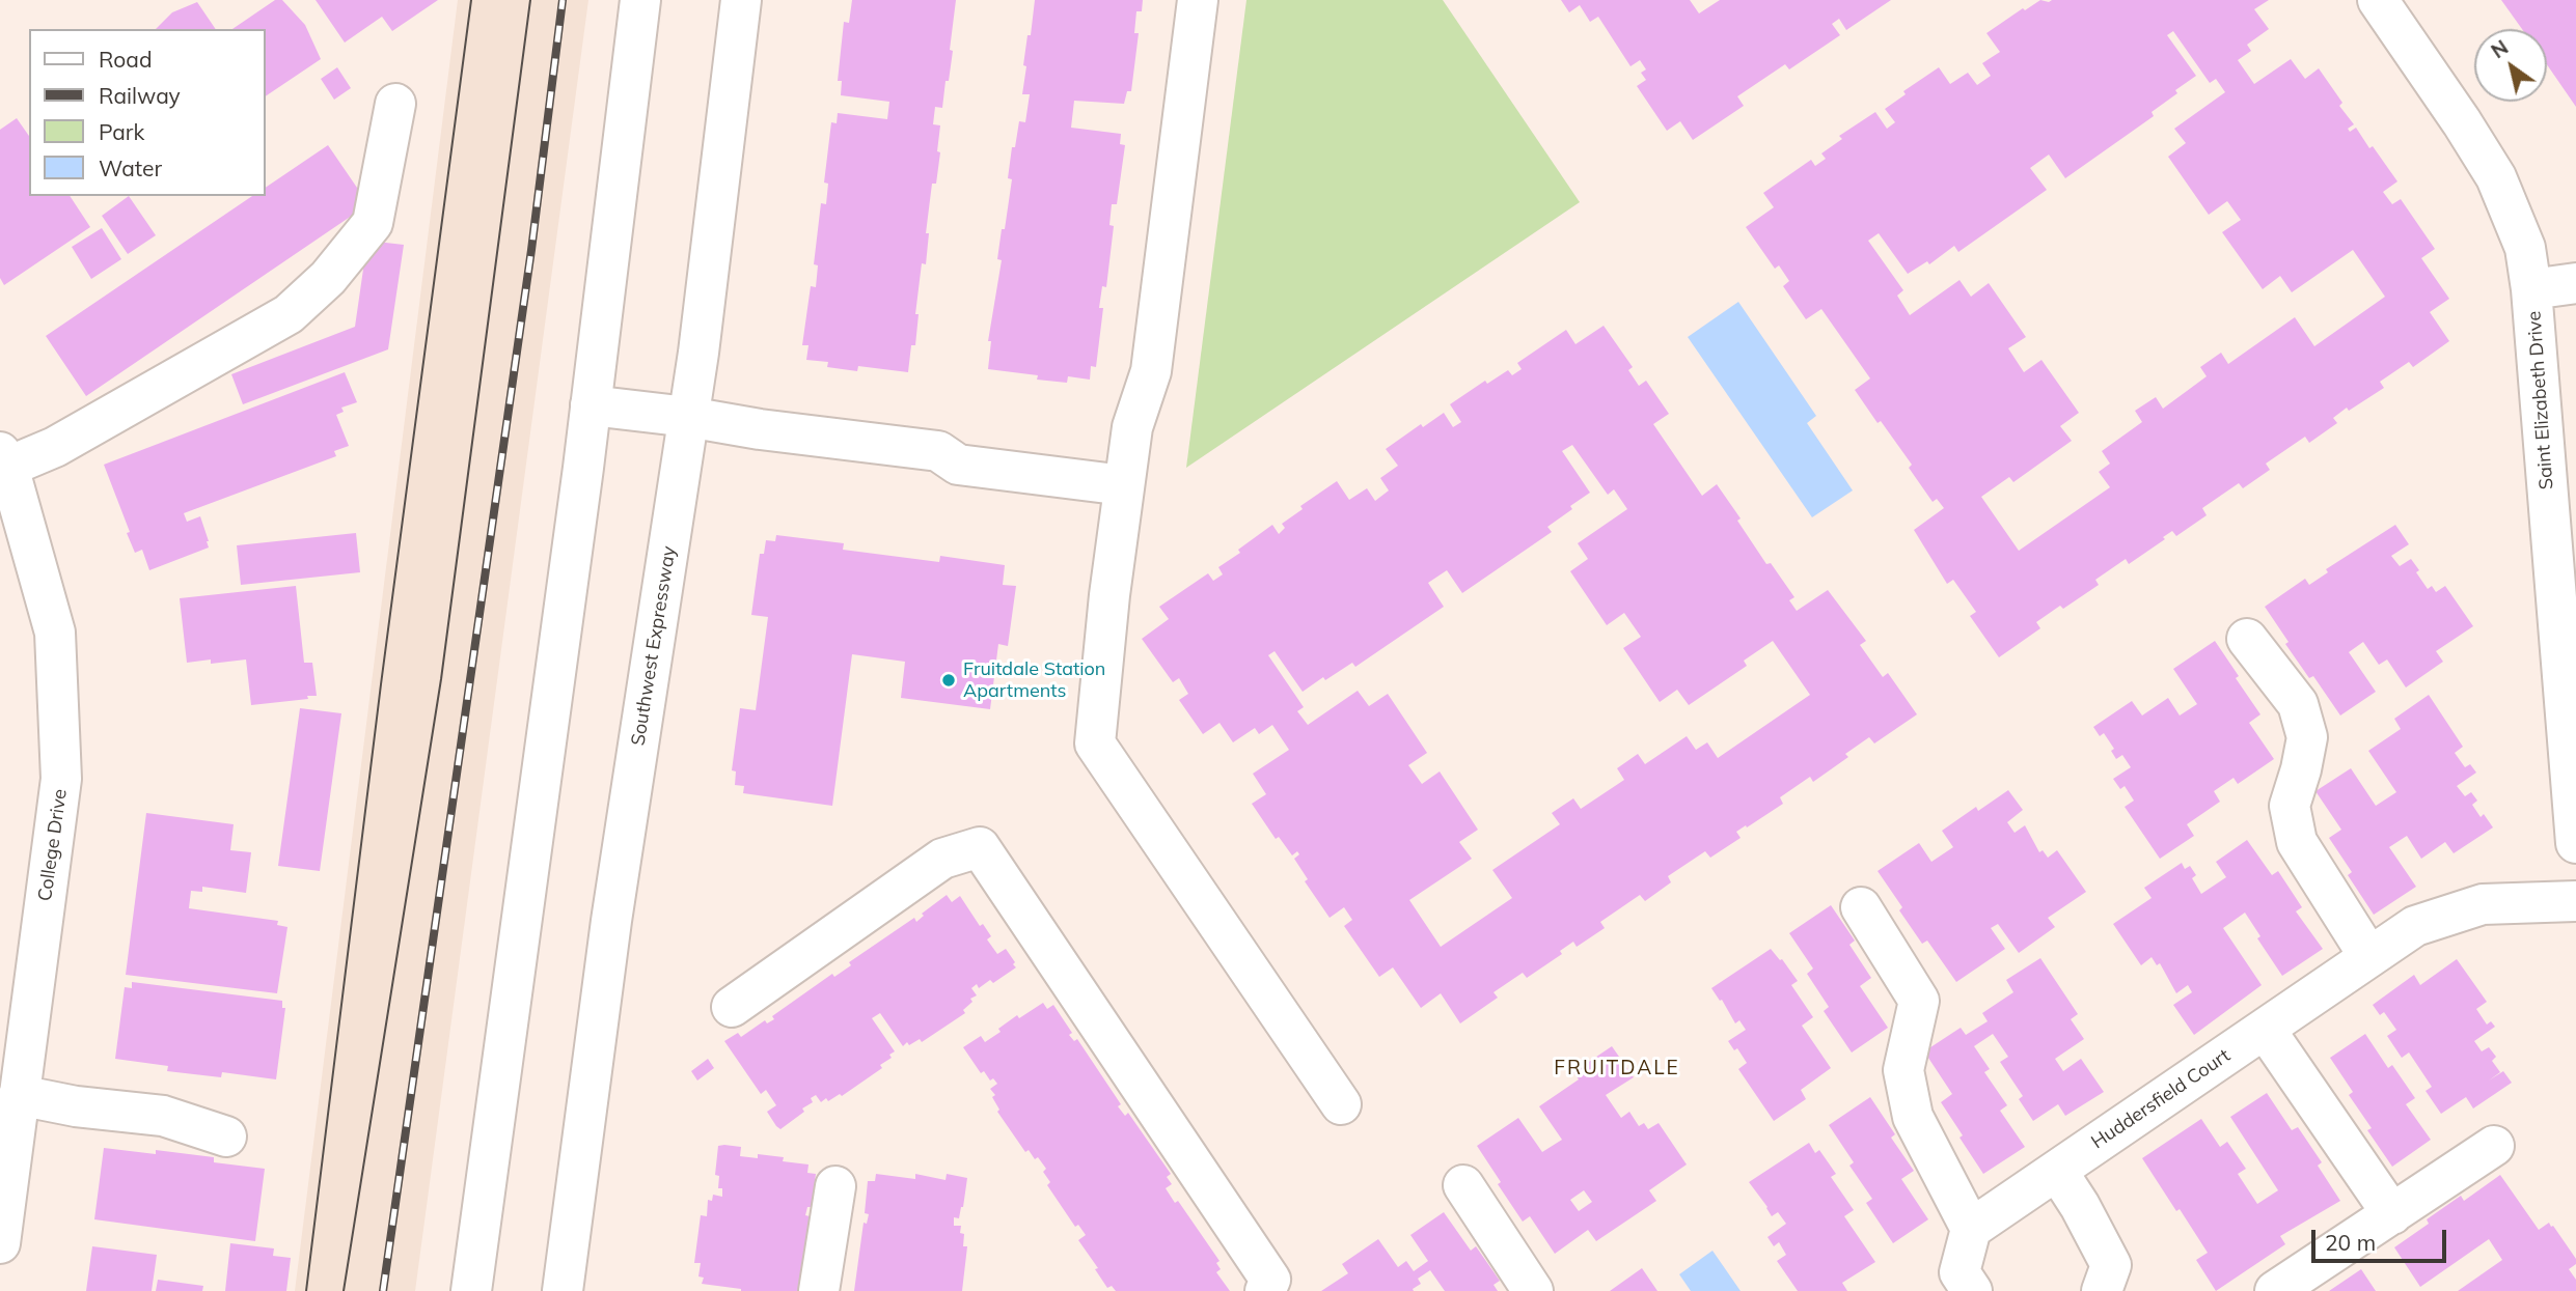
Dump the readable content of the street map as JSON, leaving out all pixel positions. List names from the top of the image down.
{
  "streets": {
    "street": [
      "Saint Elizabeth Drive",
      "Southwest Expressway",
      "College Drive",
      "Huddersfield Court"
    ]
  },
  "districts": ["FRUITDALE"],
  "places": ["Fruitdale Station Apartments"],
  "legend": [
    "Road",
    "Railway",
    "Park",
    "Water"
  ],
  "scale_bar": "20 m",
  "north": "top left"
}
